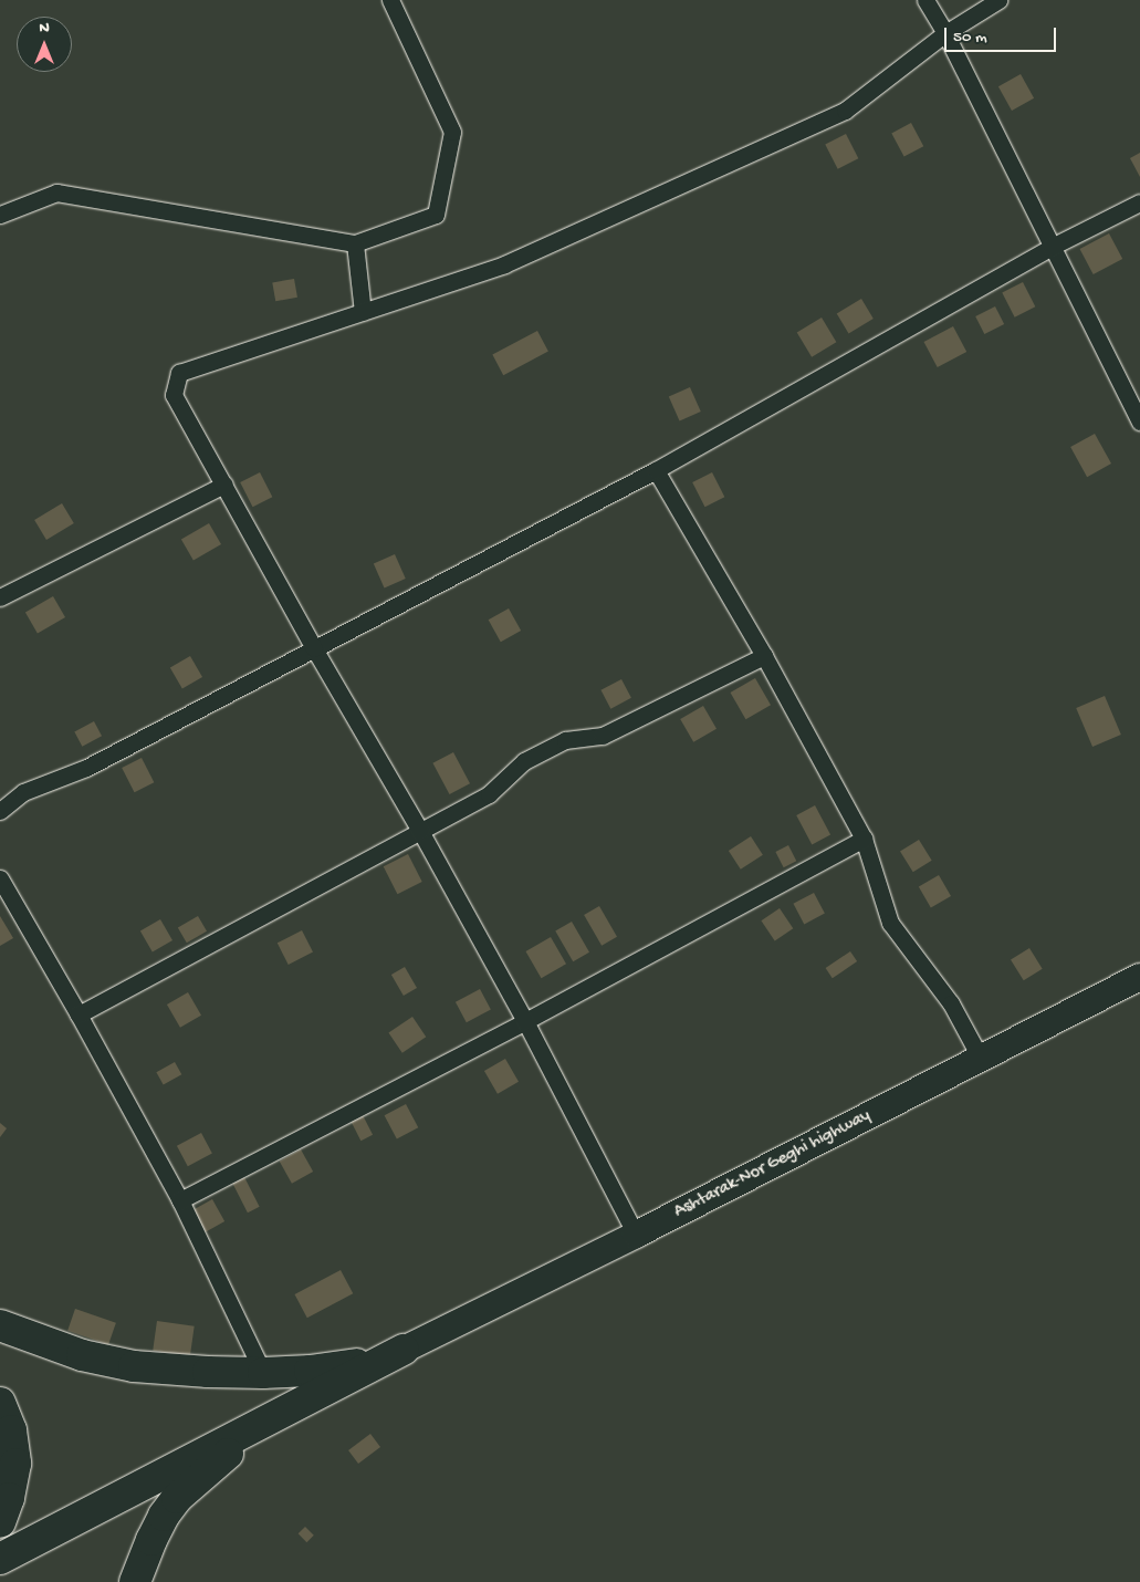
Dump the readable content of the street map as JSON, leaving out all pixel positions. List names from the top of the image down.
{
  "streets": {
    "main road": ["Ashtarak-Nor Geghi highway"]
  },
  "scale_bar": "50 m",
  "north": "top"
}
